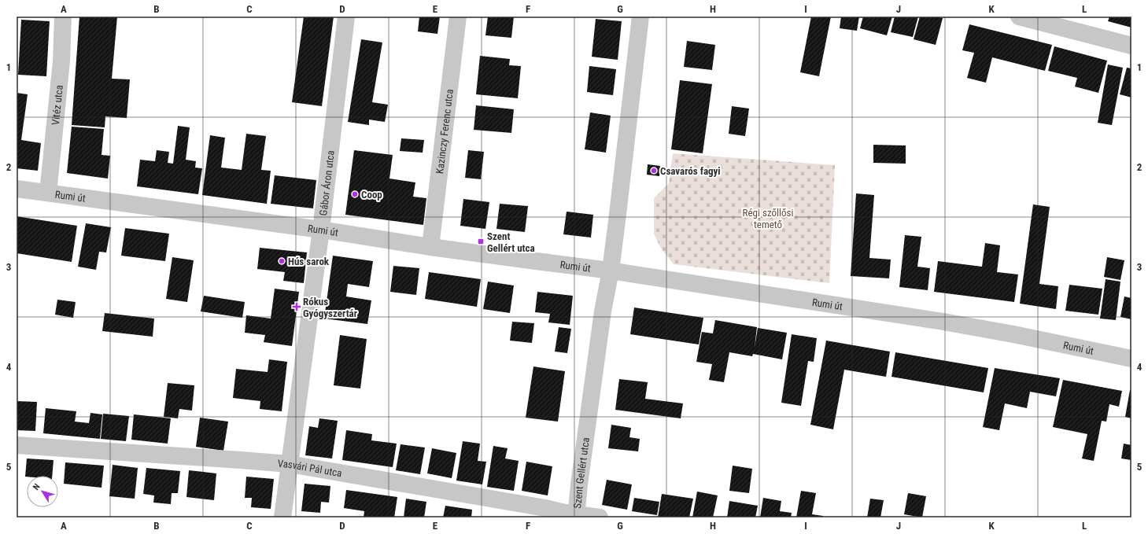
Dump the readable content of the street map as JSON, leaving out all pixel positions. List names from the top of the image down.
{
  "streets": {
    "street": [
      "Vitéz utca",
      "Kazinczy Ferenc utca",
      "Gábor Áron utca",
      "Rumi út",
      "Vasvári Pál utca",
      "Szent Gellért utca"
    ]
  },
  "crossings": [
    ["Vitéz utca", "Rumi út"],
    ["Kazinczy Ferenc utca", "Rumi út"],
    ["Gábor Áron utca", "Rumi út"],
    ["Gábor Áron utca", "Vasvári Pál utca"],
    ["Rumi út", "Szent Gellért utca"],
    ["Vasvári Pál utca", "Szent Gellért utca"]
  ],
  "parks": ["Régi szőllősi temető"],
  "places": {
    "other": ["Csavarós fagyi", "Coop", "Hús sarok"],
    "transit": ["Szent Gellért utca"],
    "health": ["Rókus Gyógyszertár"]
  },
  "north": "top left",
  "grid": {
    "columns": [
      "A",
      "B",
      "C",
      "D",
      "E",
      "F",
      "G",
      "H",
      "I",
      "J",
      "K",
      "L"
    ],
    "rows": [
      "1",
      "2",
      "3",
      "4",
      "5"
    ]
  }
}
